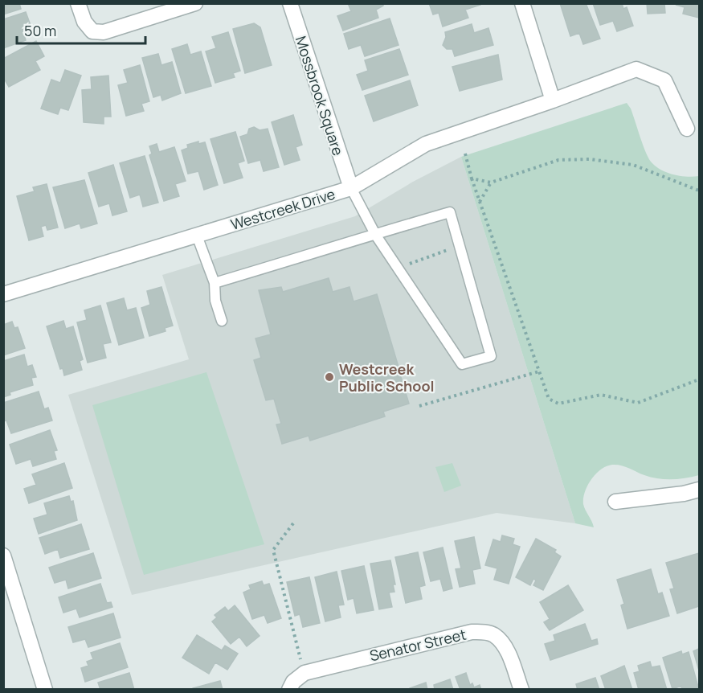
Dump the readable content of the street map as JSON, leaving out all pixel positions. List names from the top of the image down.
{
  "streets": {
    "street": ["Mossbrook Square", "Westcreek Drive", "Senator Street"]
  },
  "crossings": [
    ["Mossbrook Square", "Westcreek Drive"]
  ],
  "places": ["Westcreek Public School"],
  "scale_bar": "50 m"
}
